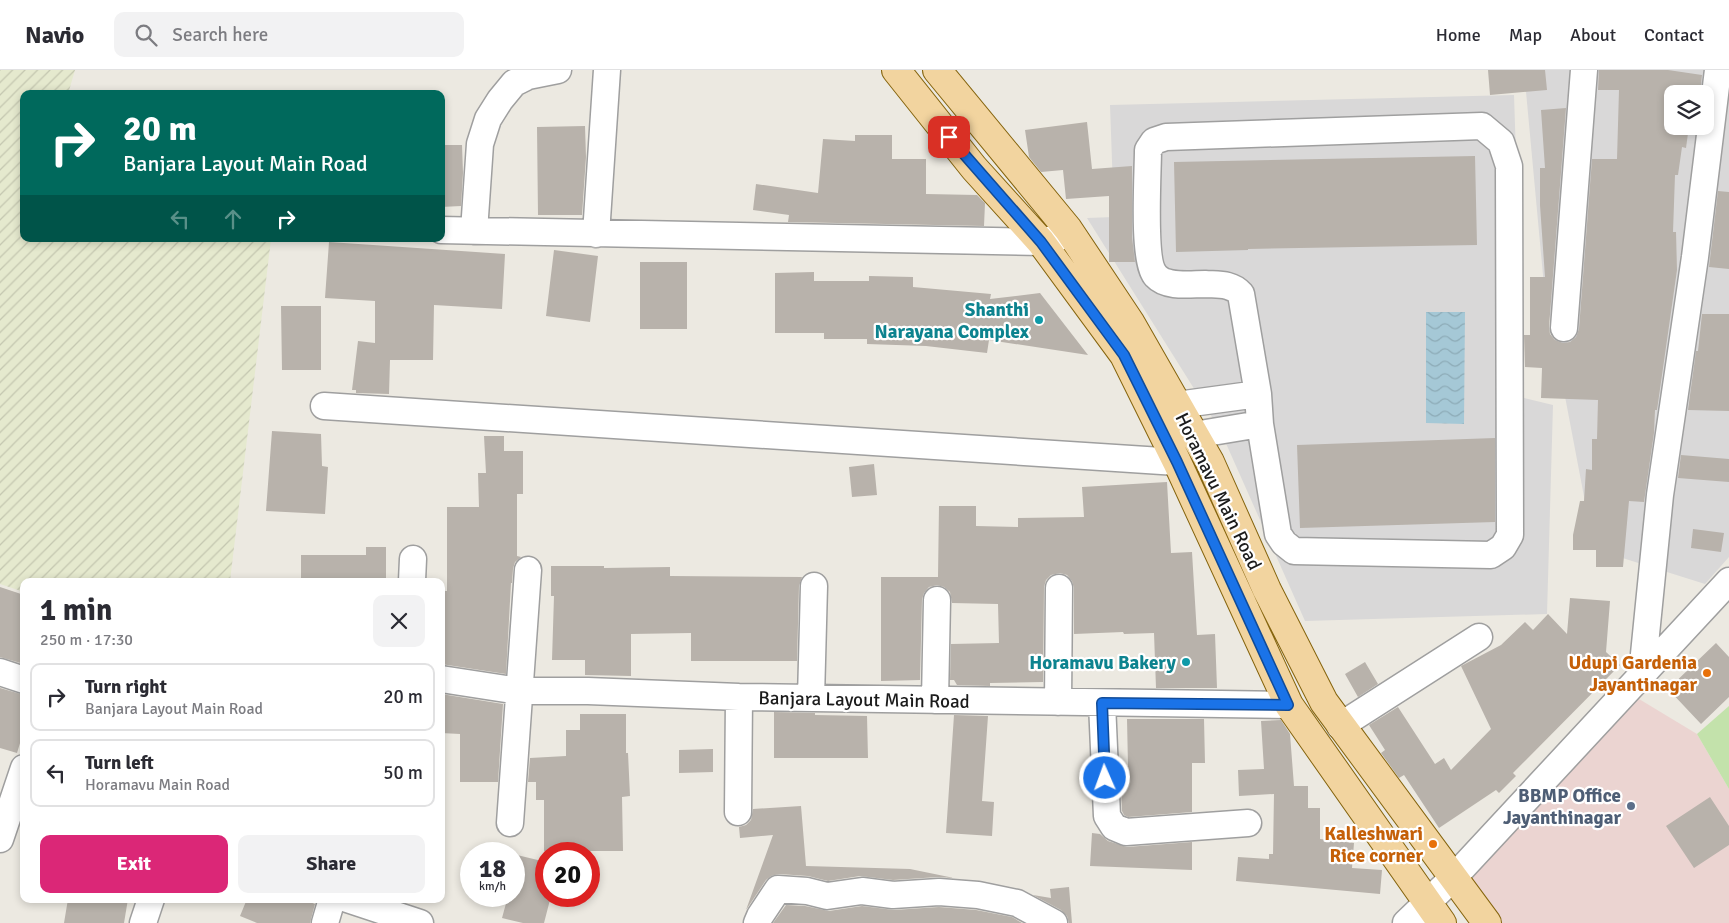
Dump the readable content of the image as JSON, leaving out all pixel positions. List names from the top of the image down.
{
  "streets": {
    "main road": ["Horamavu Main Road"],
    "street": ["Banjara Layout Main Road"]
  },
  "crossings": [
    ["Horamavu Main Road", "Banjara Layout Main Road"]
  ],
  "places": [
    "Shanthi Narayana Complex",
    "Horamavu Bakery",
    "Udupi Gardenia Jayantinagar",
    "BBMP Office Jayanthinagar",
    "Kalleshwari Rice corner"
  ],
  "page": {
    "header": "Navio",
    "search": "Search here",
    "nav": [
      "Home",
      "Map",
      "About",
      "Contact"
    ],
    "turn": ["20 m", "Banjara Layout Main Road"],
    "heading": ["1 min", "250 m · 17:30"],
    "list": [
      {
        "name": "Turn right",
        "note": "Banjara Layout Main Road",
        "value": "20 m"
      },
      {
        "name": "Turn left",
        "note": "Horamavu Main Road",
        "value": "50 m"
      }
    ],
    "buttons": ["Exit", "Share"],
    "speed": "18 km/h",
    "limit": "20"
  }
}
